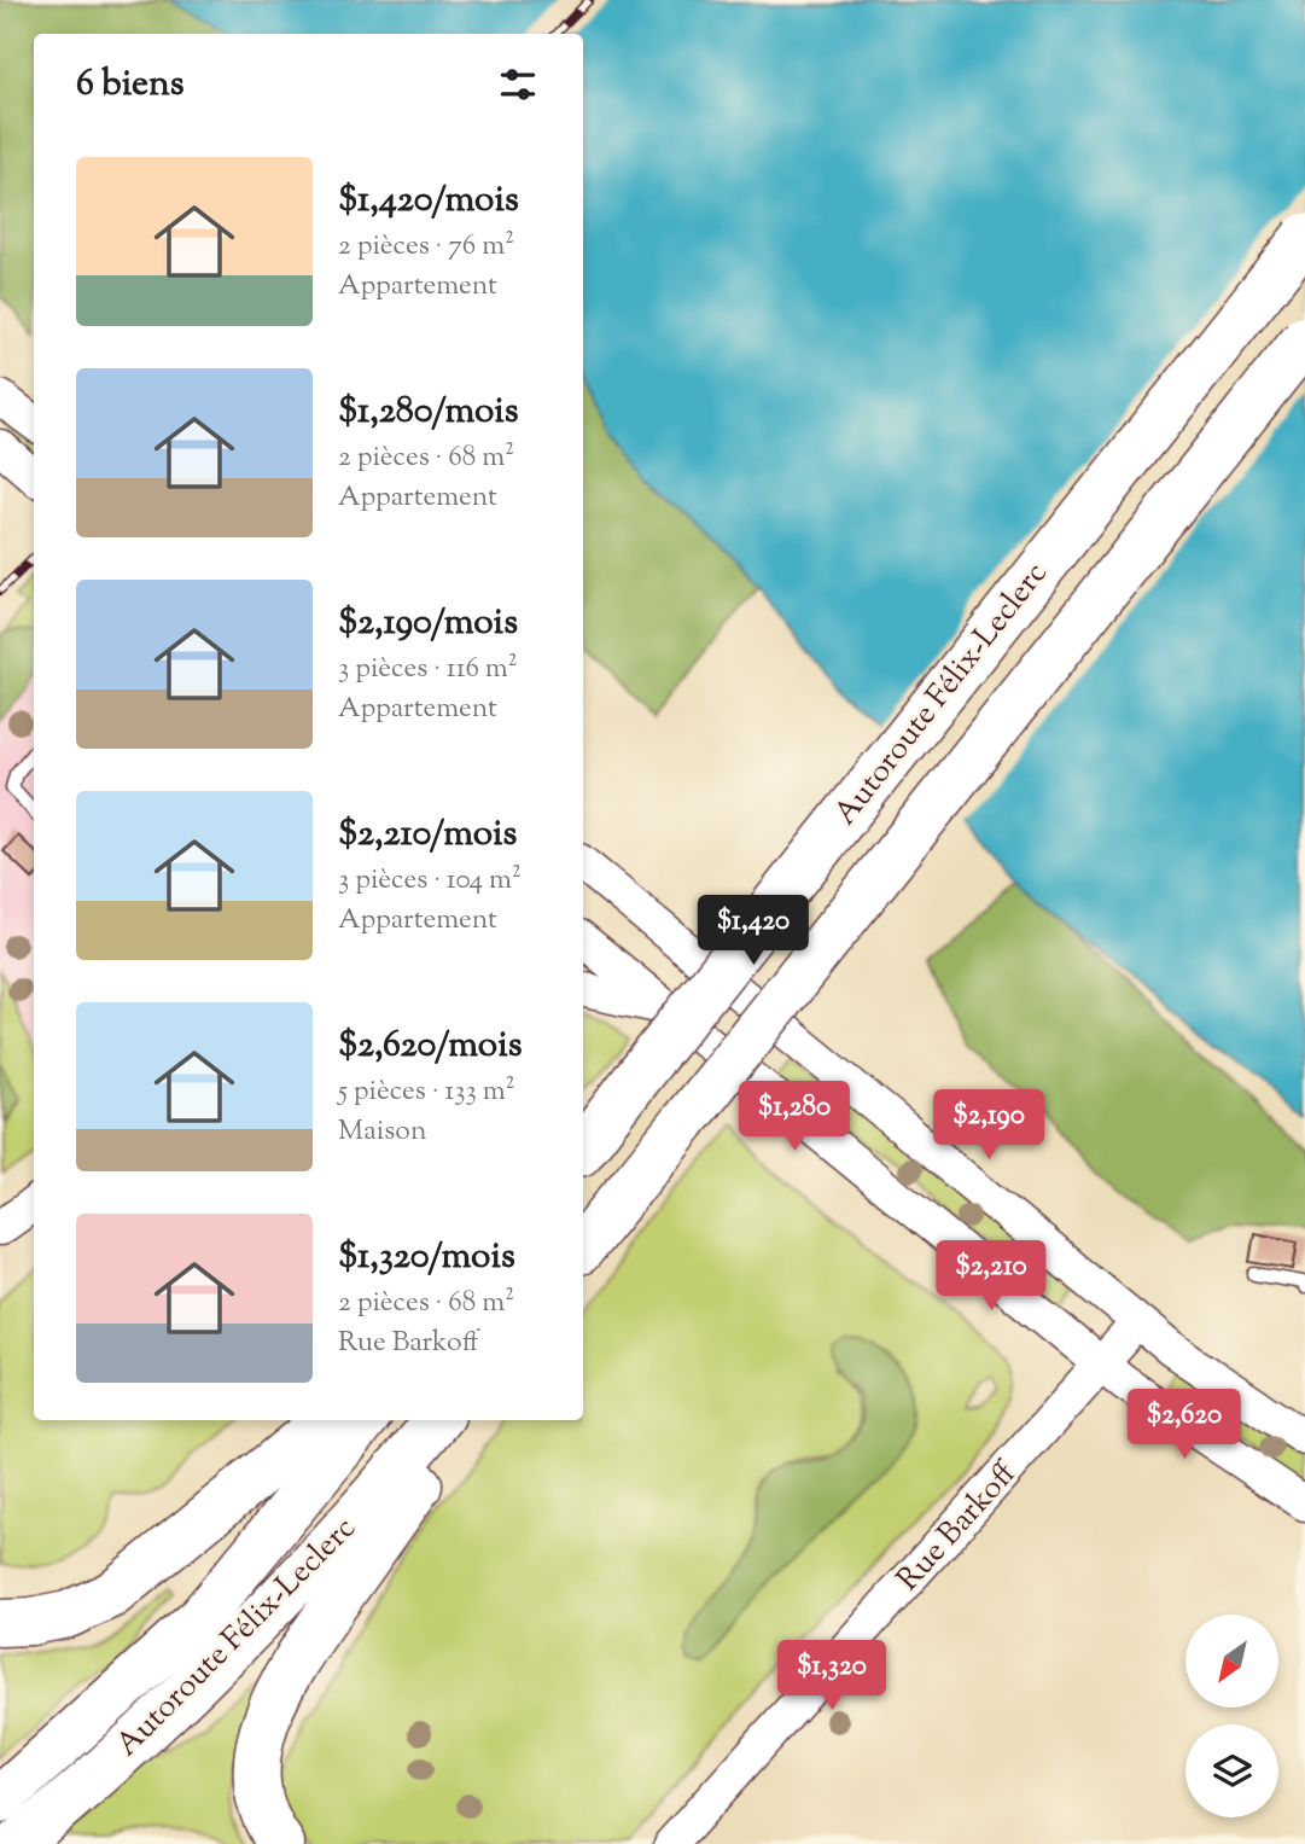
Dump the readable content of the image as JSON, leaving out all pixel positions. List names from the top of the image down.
{
  "streets": {
    "highway": ["Autoroute Félix-Leclerc"],
    "street": ["Rue Barkoff"]
  },
  "north": "bottom left",
  "page": {
    "heading": "6 biens",
    "list": [
      {
        "name": "$1,420/mois",
        "note": "2 pièces · 76 m² · Appartement"
      },
      {
        "name": "$1,280/mois",
        "note": "2 pièces · 68 m² · Appartement"
      },
      {
        "name": "$2,190/mois",
        "note": "3 pièces · 116 m² · Appartement"
      },
      {
        "name": "$2,210/mois",
        "note": "3 pièces · 104 m² · Appartement"
      },
      {
        "name": "$2,620/mois",
        "note": "5 pièces · 133 m² · Maison"
      },
      {
        "name": "$1,320/mois",
        "note": "2 pièces · 68 m² · Rue Barkoff"
      }
    ],
    "price": [
      "$1,420",
      "$1,280",
      "$2,190",
      "$2,210",
      "$2,620",
      "$1,320"
    ]
  }
}
